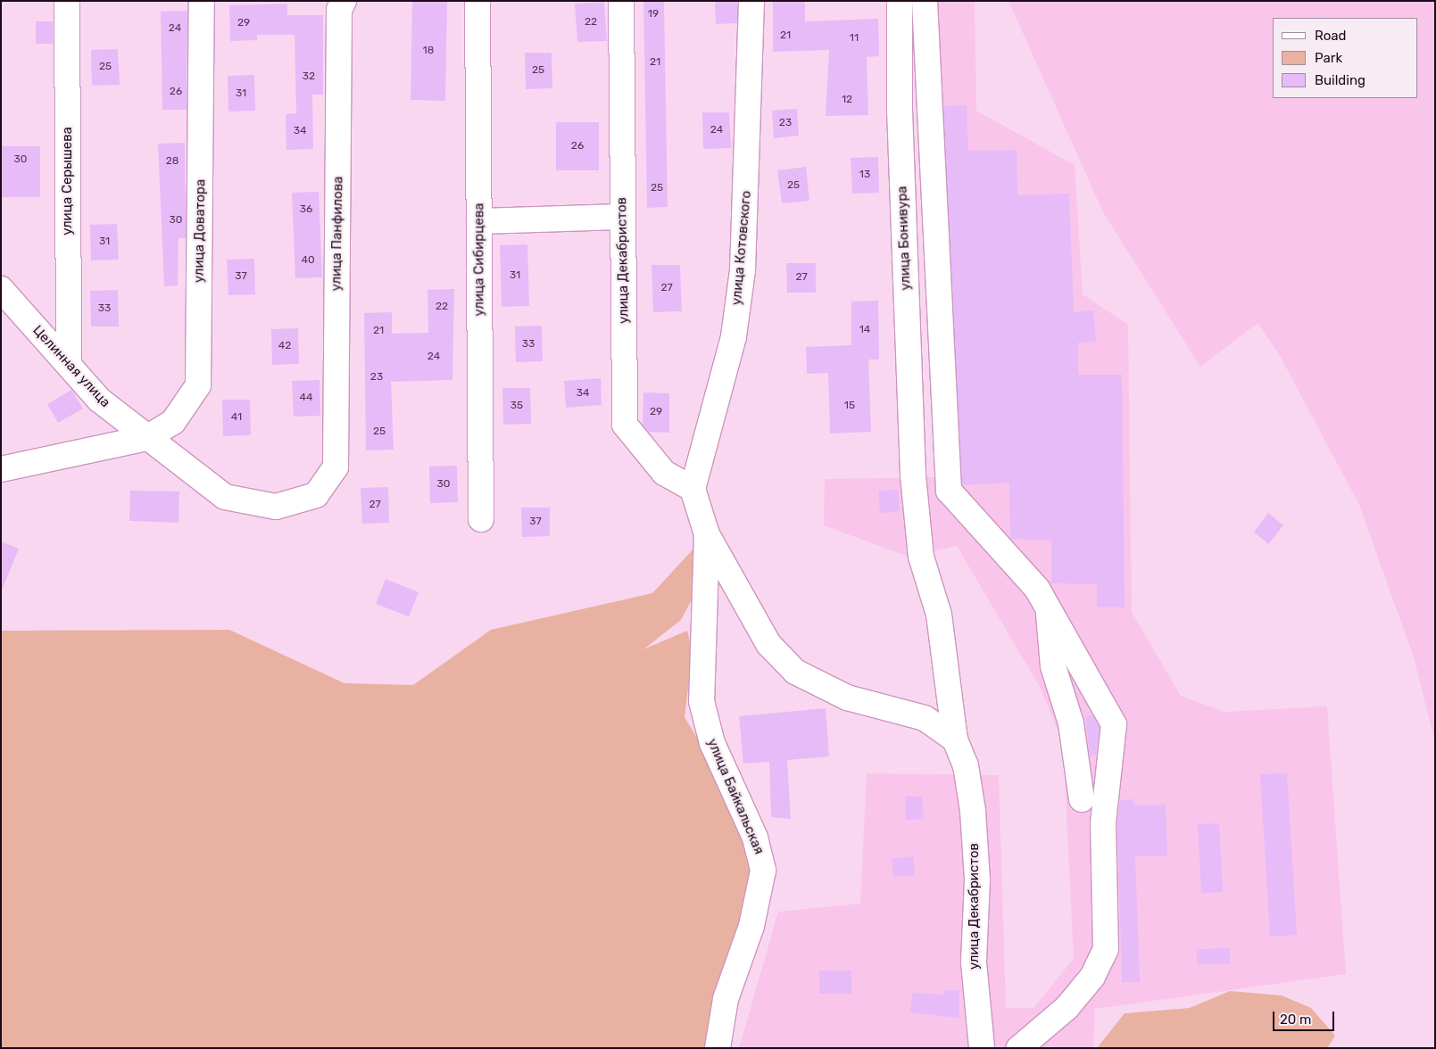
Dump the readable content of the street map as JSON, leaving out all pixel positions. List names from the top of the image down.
{
  "streets": {
    "street": [
      "улица Серышева",
      "улица Доватора",
      "улица Панфилова",
      "улица Бонивура",
      "улица Котовского",
      "улица Сибирцева",
      "улица Декабристов",
      "Целинная улица",
      "улица Байкальская"
    ]
  },
  "crossings": [
    ["улица Серышева", "Целинная улица"],
    ["улица Доватора", "Целинная улица"],
    ["улица Панфилова", "Целинная улица"],
    ["улица Бонивура", "улица Декабристов"],
    ["улица Котовского", "улица Декабристов"],
    ["улица Котовского", "улица Байкальская"],
    ["улица Декабристов", "улица Байкальская"]
  ],
  "house_numbers": [
    "19",
    "22",
    "29",
    "24",
    "21",
    "11",
    "18",
    "21",
    "25",
    "25",
    "32",
    "26",
    "31",
    "12",
    "23",
    "24",
    "34",
    "26",
    "30",
    "28",
    "13",
    "25",
    "25",
    "36",
    "30",
    "31",
    "40",
    "31",
    "37",
    "27",
    "27",
    "22",
    "33",
    "14",
    "21",
    "33",
    "42",
    "24",
    "23",
    "34",
    "44",
    "35",
    "15",
    "29",
    "41",
    "25",
    "30",
    "27",
    "37"
  ],
  "legend": ["Road", "Park", "Building"],
  "scale_bar": "20 m"
}
